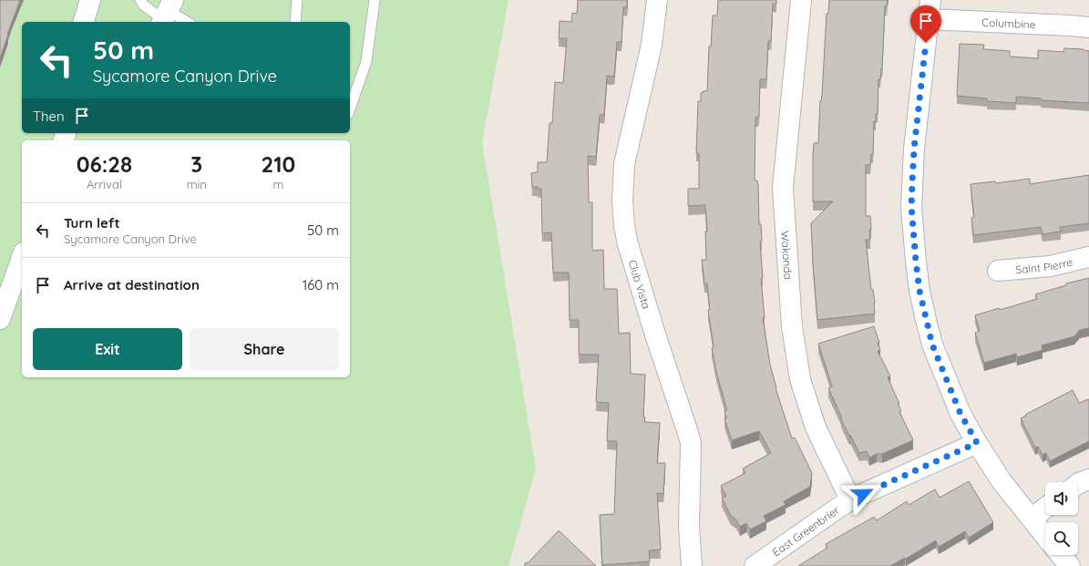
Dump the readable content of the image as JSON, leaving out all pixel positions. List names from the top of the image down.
{
  "streets": {
    "street": [
      "Columbine",
      "Wakonda",
      "Saint Pierre",
      "Club Vista",
      "East Greenbrier"
    ]
  },
  "crossings": [
    ["Wakonda", "East Greenbrier"]
  ],
  "page": {
    "turn": ["50 m", "Sycamore Canyon Drive"],
    "then": "Then",
    "eta": [
      "06:28",
      "Arrival",
      "3",
      "min",
      "210",
      "m"
    ],
    "list": [
      {
        "name": "Turn left",
        "note": "Sycamore Canyon Drive",
        "value": "50 m"
      },
      {
        "name": "Arrive at destination",
        "value": "160 m"
      }
    ],
    "buttons": ["Exit", "Share"]
  }
}
